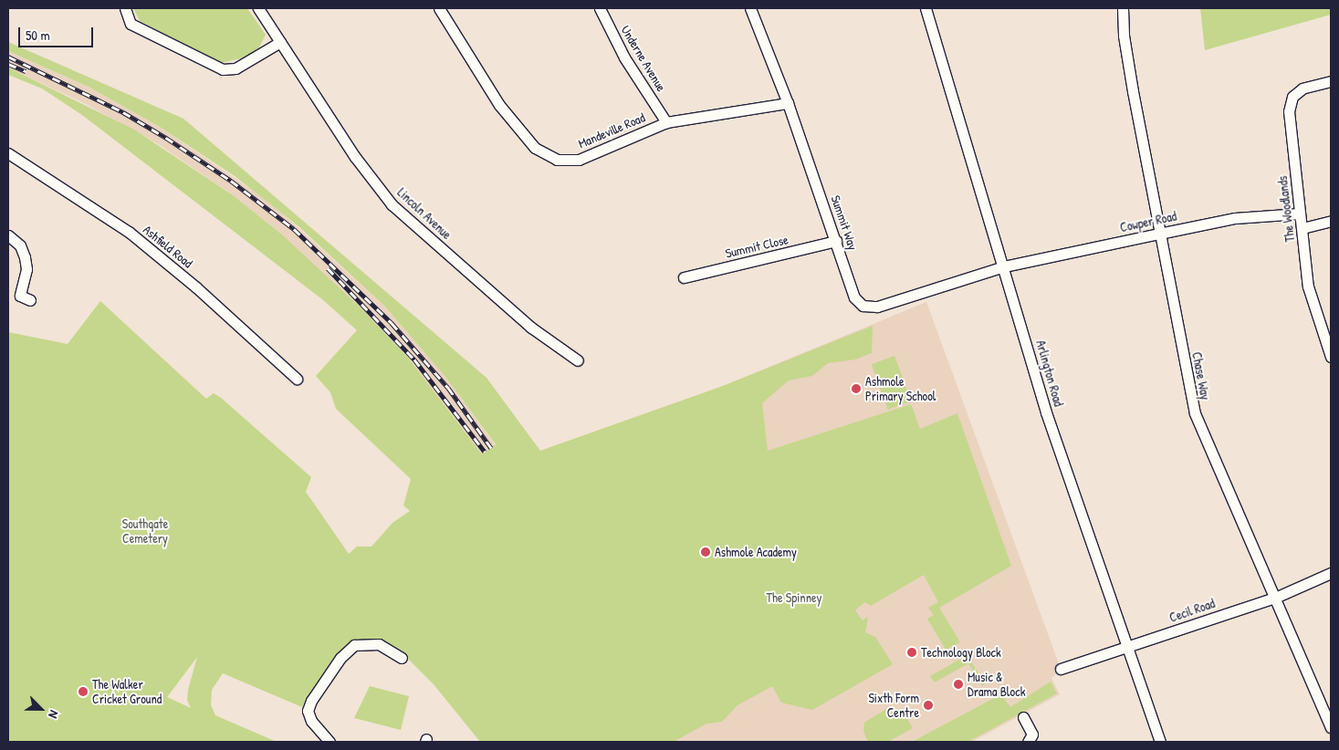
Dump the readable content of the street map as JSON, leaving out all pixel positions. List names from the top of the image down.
{
  "streets": {
    "street": [
      "Underne Avenue",
      "Mandeville Road",
      "The Woodlands",
      "Lincoln Avenue",
      "Cowper Road",
      "Summit Way",
      "Ashfield Road",
      "Summit Close",
      "Arlington Road",
      "Chase Way",
      "Cecil Road"
    ]
  },
  "crossings": [
    ["Underne Avenue", "Mandeville Road"],
    ["Mandeville Road", "Summit Way"],
    ["The Woodlands", "Cowper Road"],
    ["Cowper Road", "Summit Way"],
    ["Cowper Road", "Arlington Road"],
    ["Cowper Road", "Chase Way"],
    ["Summit Way", "Summit Close"],
    ["Summit Way", "Arlington Road"],
    ["Arlington Road", "Cecil Road"],
    ["Chase Way", "Cecil Road"]
  ],
  "parks": ["Southgate Cemetery", "The Spinney"],
  "places": [
    "Ashmole Primary School",
    "Ashmole Academy",
    "Technology Block",
    "Music & Drama Block",
    "The Walker Cricket Ground",
    "Sixth Form Centre"
  ],
  "scale_bar": "50 m",
  "north": "bottom right"
}
